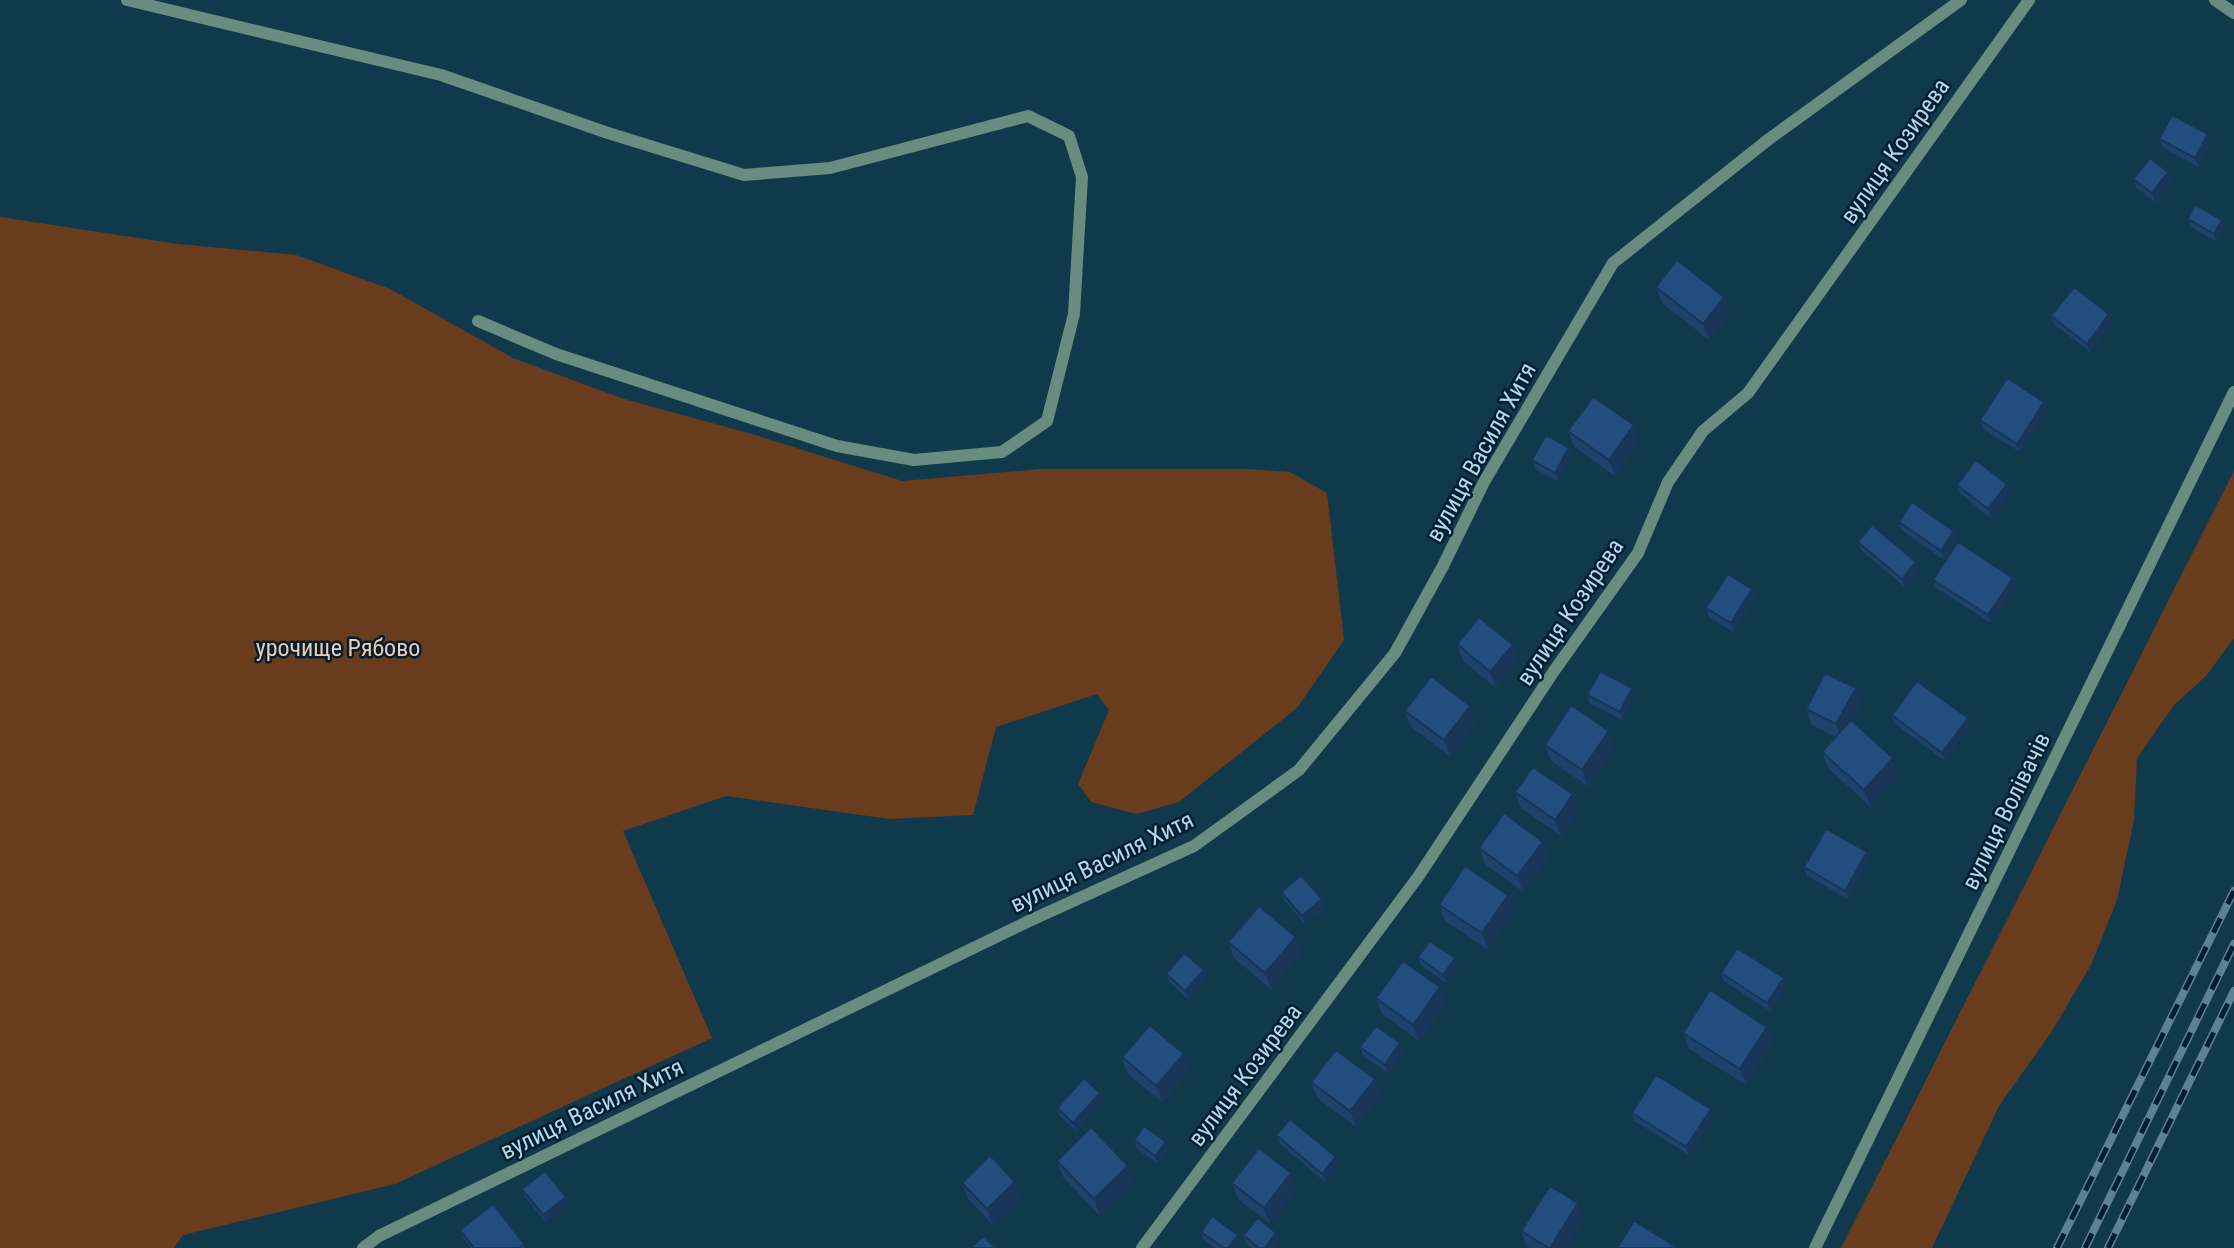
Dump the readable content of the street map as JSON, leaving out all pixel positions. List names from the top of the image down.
{
  "streets": {
    "street": ["вулиця Козирева", "вулиця Василя Хитя", "вулиця Волівачів"]
  },
  "parks": ["урочище Рябово"]
}
